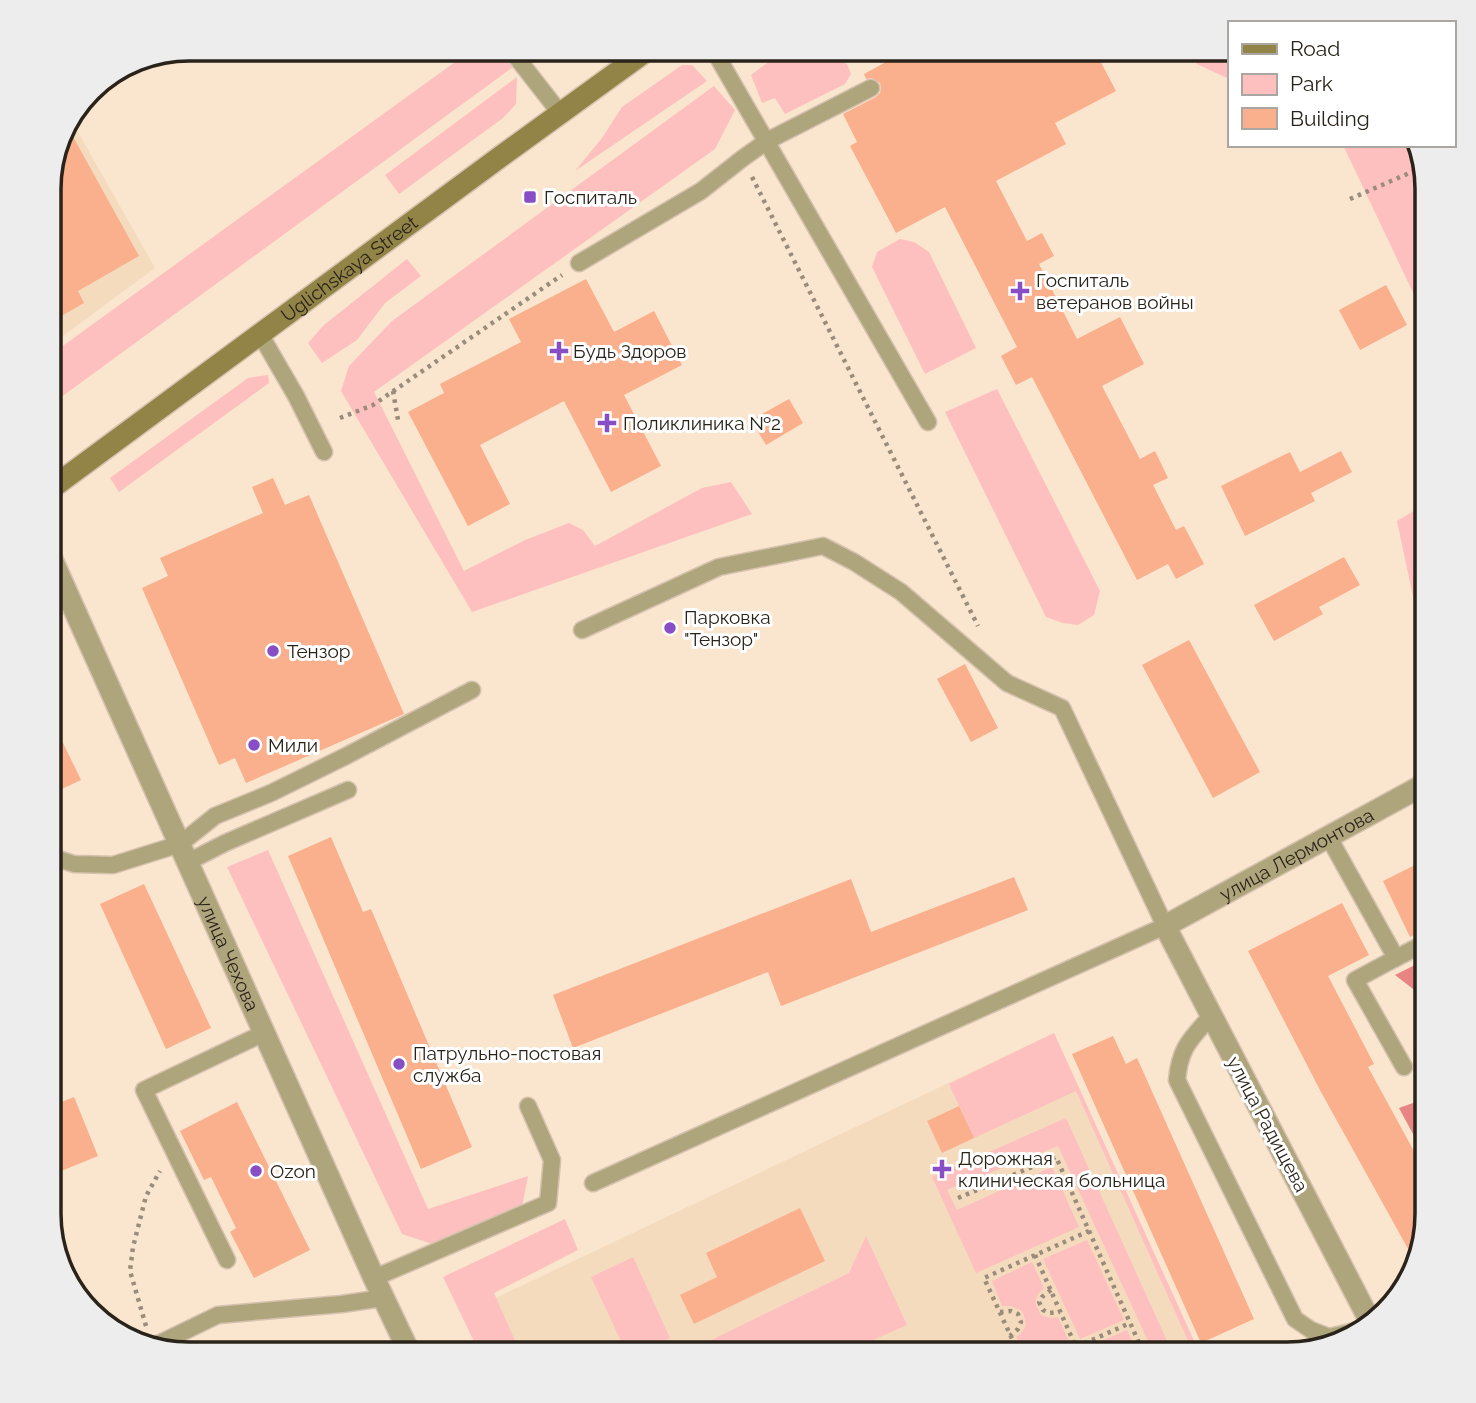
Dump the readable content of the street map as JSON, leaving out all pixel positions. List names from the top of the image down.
{
  "streets": {
    "main road": ["Uglichskaya Street"],
    "street": ["улица Лермонтова", "улица Чехова", "улица Радищева"]
  },
  "crossings": [
    ["улица Лермонтова", "улица Радищева"]
  ],
  "places": {
    "transit": ["Госпиталь"],
    "health": [
      "Госпиталь ветеранов войны",
      "Будь Здоров",
      "Поликлиника №2",
      "Дорожная клиническая больница"
    ],
    "other": [
      "Парковка \"Тензор\"",
      "Тензор",
      "Мили",
      "Патрульно-постовая служба",
      "Ozon"
    ]
  },
  "legend": ["Road", "Park", "Building"]
}
